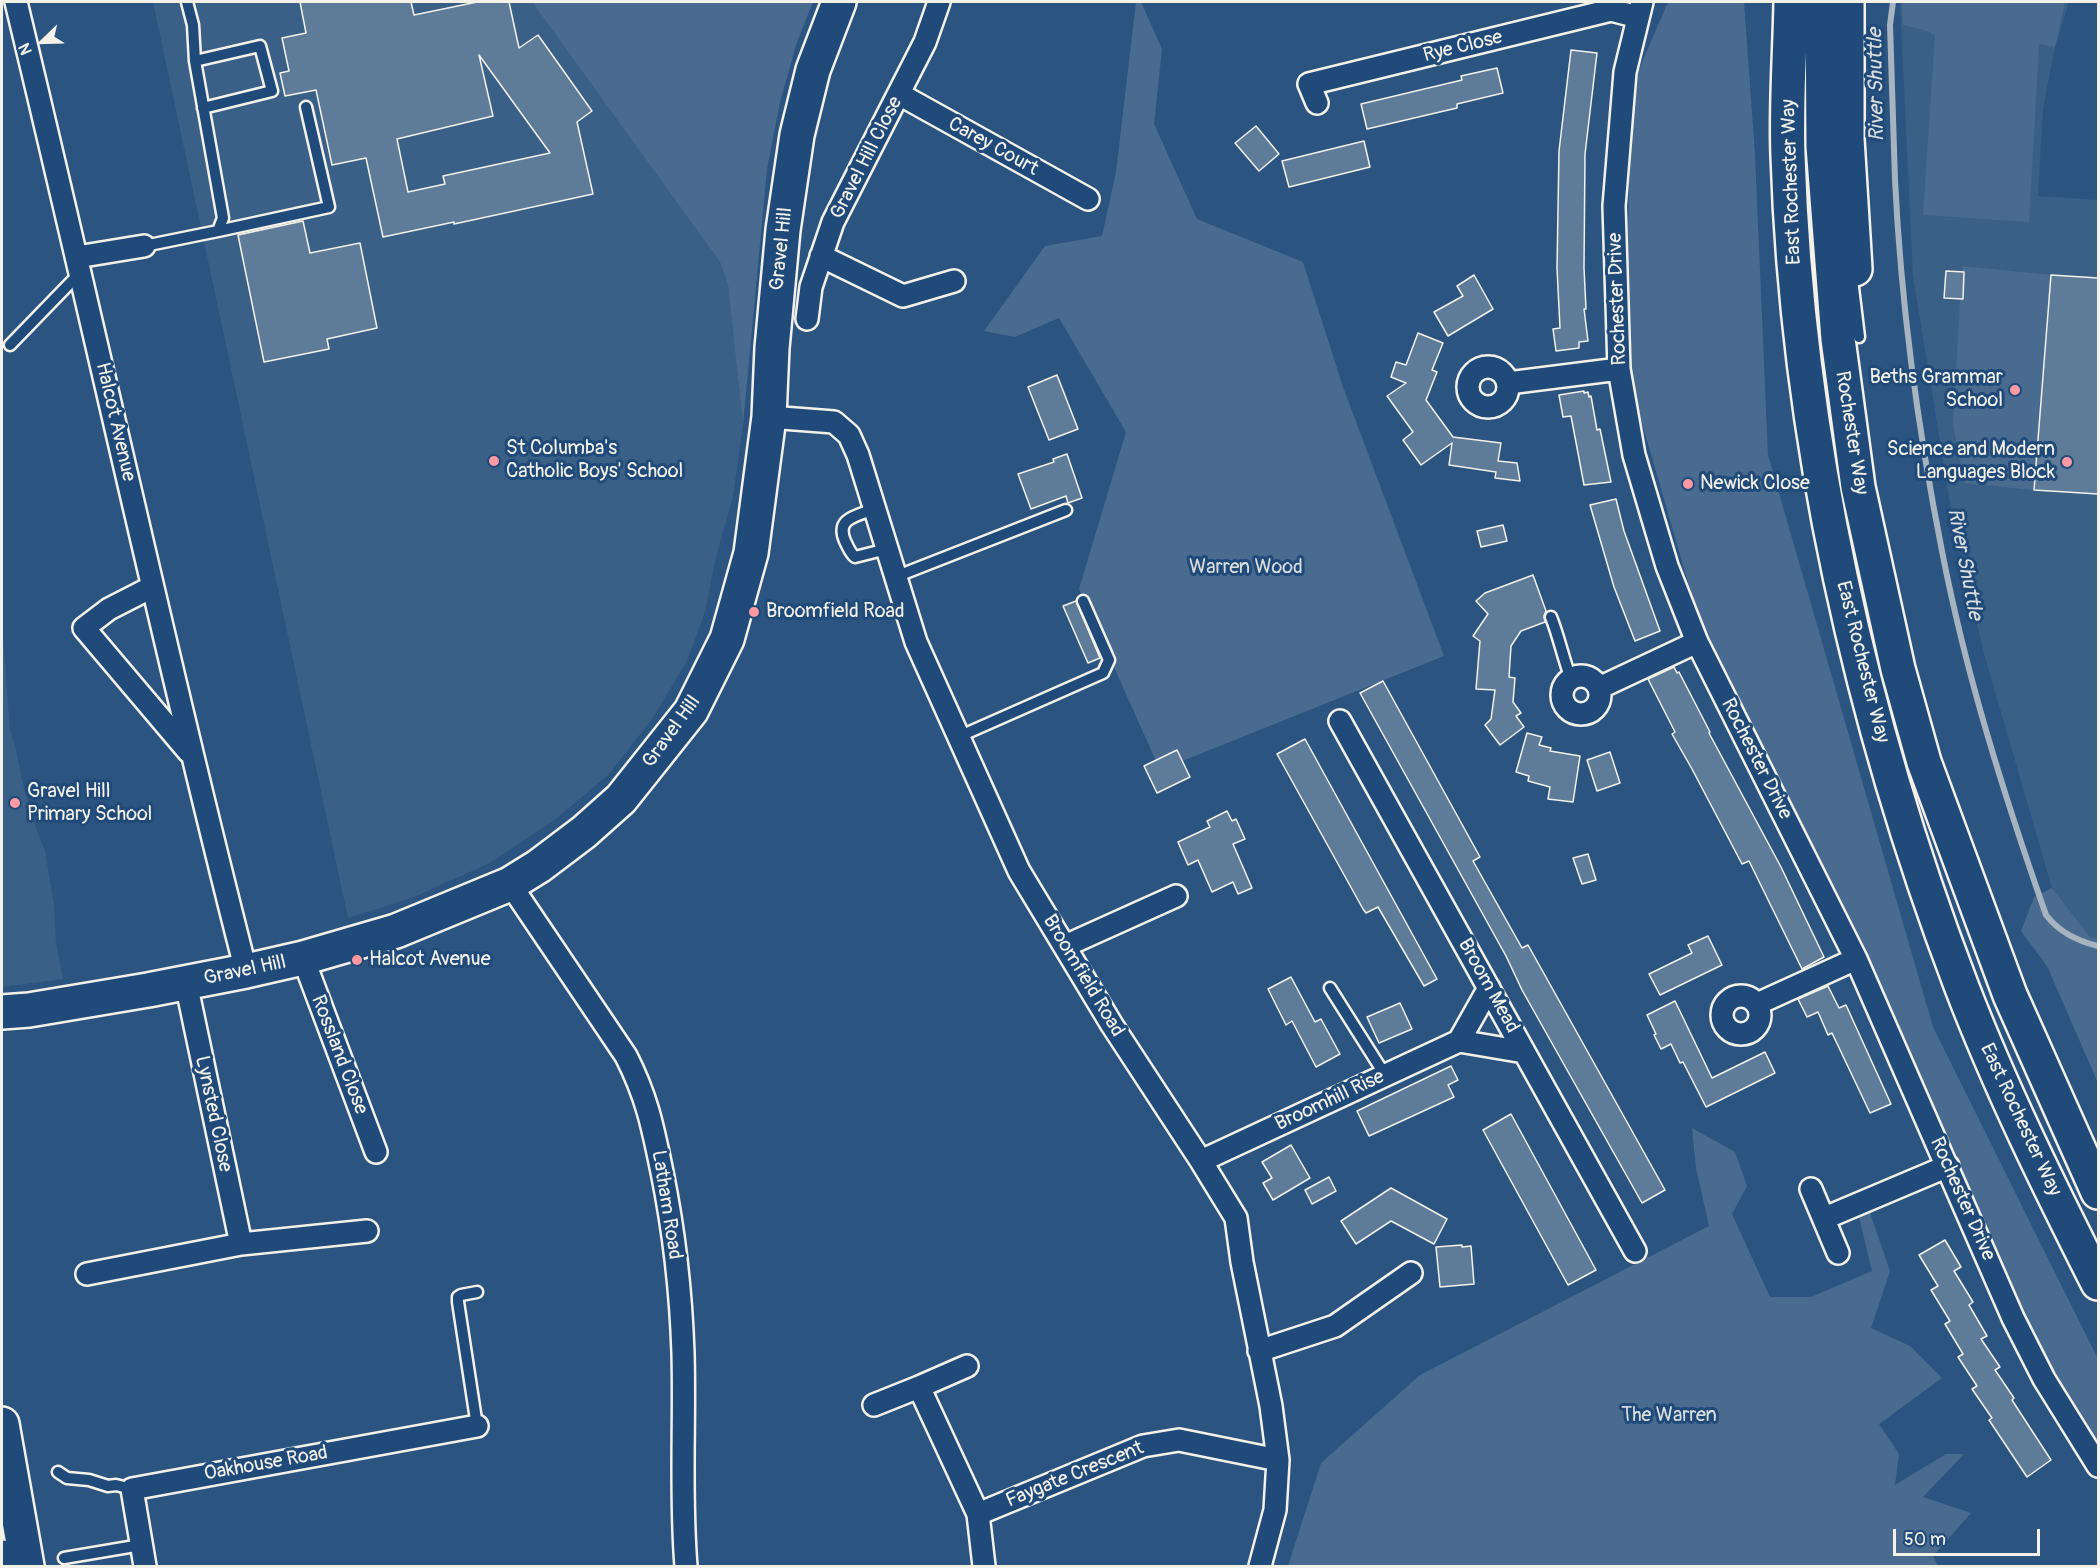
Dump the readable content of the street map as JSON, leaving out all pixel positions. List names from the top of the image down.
{
  "streets": {
    "main road": ["East Rochester Way", "Gravel Hill", "Rochester Way"],
    "street": [
      "Rye Close",
      "Carey Court",
      "Gravel Hill Close",
      "Rochester Drive",
      "Halcot Avenue",
      "Broomfield Road",
      "Broom Mead",
      "Rossland Close",
      "Broomhill Rise",
      "Lynsted Close",
      "Latham Road",
      "Oakhouse Road",
      "Faygate Crescent"
    ]
  },
  "crossings": [
    ["Rye Close", "Rochester Drive"],
    ["Carey Court", "Gravel Hill Close"],
    ["East Rochester Way", "Rochester Way"],
    ["Gravel Hill", "Halcot Avenue"],
    ["Gravel Hill", "Broomfield Road"],
    ["Gravel Hill", "Rossland Close"],
    ["Gravel Hill", "Lynsted Close"],
    ["Gravel Hill", "Latham Road"],
    ["Broomfield Road", "Broomhill Rise"],
    ["Broomfield Road", "Faygate Crescent"]
  ],
  "water": ["River Shuttle"],
  "parks": ["Warren Wood", "The Warren"],
  "places": [
    "Beths Grammar School",
    "St Columba's Catholic Boys' School",
    "Science and Modern Languages Block",
    "Newick Close",
    "Broomfield Road",
    "Gravel Hill Primary School",
    "Halcot Avenue"
  ],
  "scale_bar": "50 m",
  "north": "bottom left"
}
